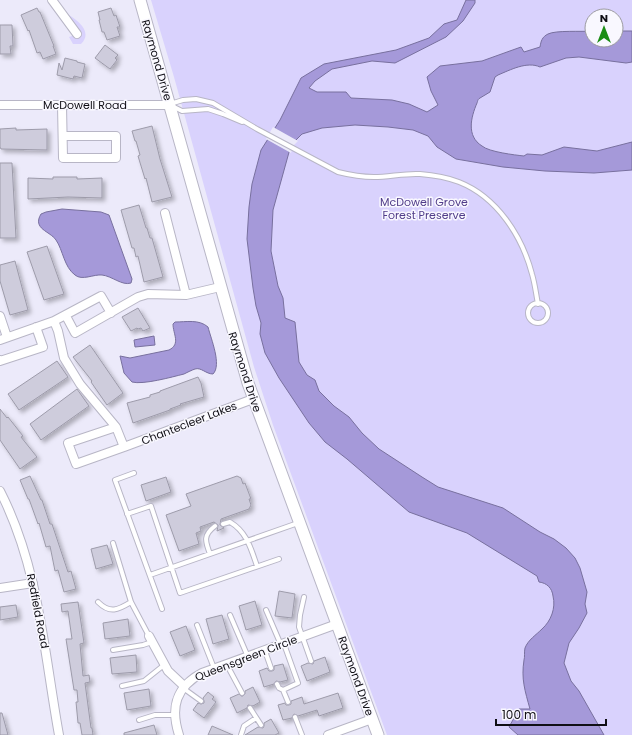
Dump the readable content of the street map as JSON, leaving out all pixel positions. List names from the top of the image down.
{
  "streets": {
    "street": [
      "Raymond Drive",
      "McDowell Road",
      "Chantecleer Lakes",
      "Redfield Road",
      "Queensgreen Circle"
    ]
  },
  "crossings": [
    ["Raymond Drive", "McDowell Road"],
    ["Raymond Drive", "Chantecleer Lakes"],
    ["Raymond Drive", "Queensgreen Circle"]
  ],
  "parks": ["McDowell Grove Forest Preserve"],
  "scale_bar": "100 m",
  "north": "top"
}
